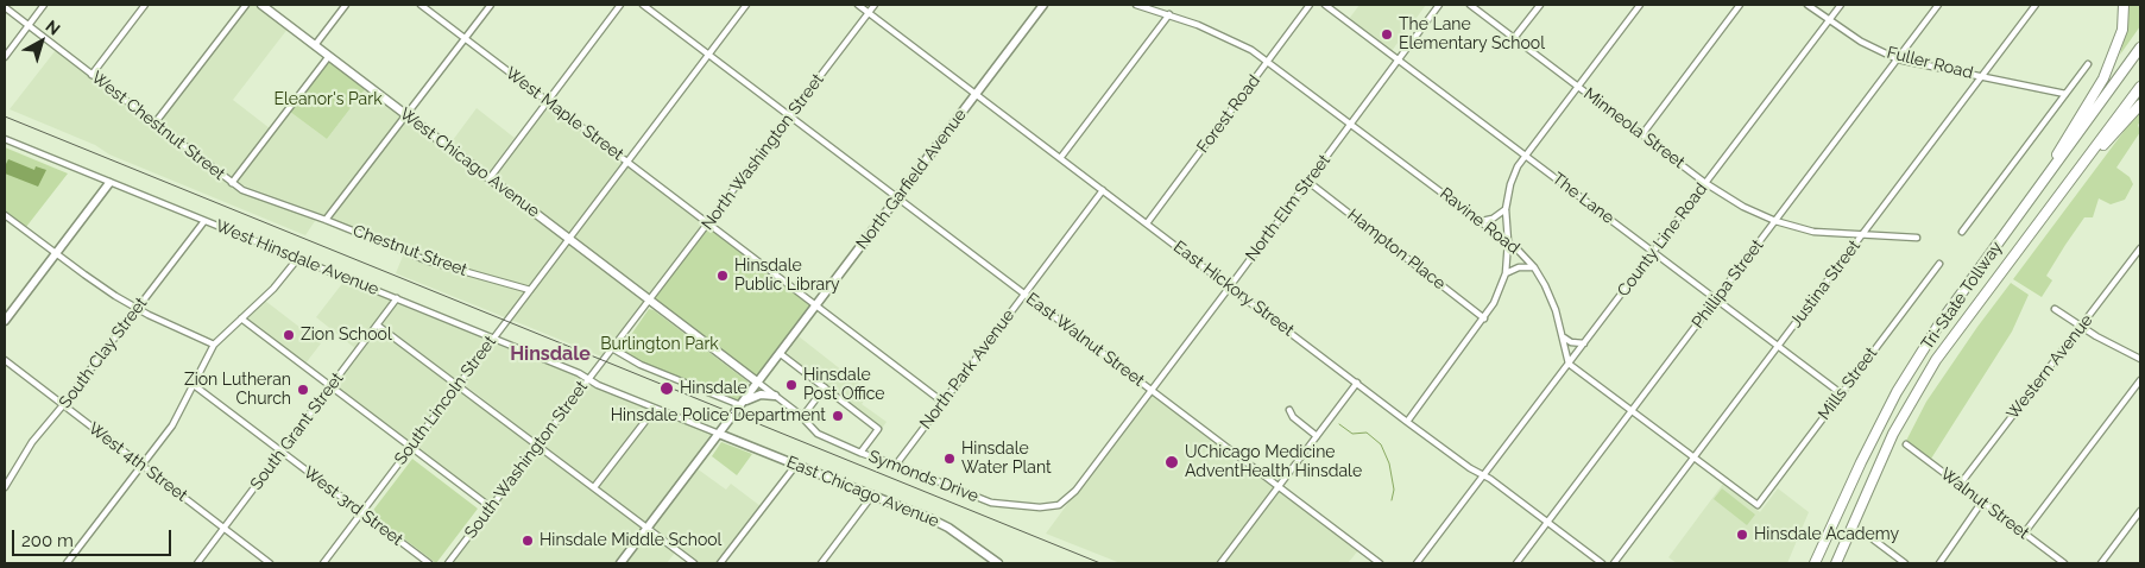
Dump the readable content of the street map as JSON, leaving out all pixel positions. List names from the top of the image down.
{
  "streets": {
    "highway": ["Tri-State Tollway"],
    "main road": ["West Chicago Avenue", "North Garfield Avenue", "East Chicago Avenue"],
    "street": [
      "Fuller Road",
      "West Maple Street",
      "Forest Road",
      "West Chestnut Street",
      "Minneola Street",
      "North Washington Street",
      "The Lane",
      "North Elm Street",
      "Ravine Road",
      "County Line Road",
      "Hampton Place",
      "Chestnut Street",
      "West Hinsdale Avenue",
      "Phillipa Street",
      "Justina Street",
      "East Hickory Street",
      "East Walnut Street",
      "South Clay Street",
      "Western Avenue",
      "North Park Avenue",
      "Mills Street",
      "South Lincoln Street",
      "South Grant Street",
      "South Washington Street",
      "West 4th Street",
      "Symonds Drive",
      "Walnut Street",
      "West 3rd Street"
    ]
  },
  "crossings": [
    ["Fuller Road", "County Line Road"],
    ["Fuller Road", "Phillipa Street"],
    ["Fuller Road", "Justina Street"],
    ["West Maple Street", "North Washington Street"],
    ["West Maple Street", "North Garfield Avenue"],
    ["West Maple Street", "North Park Avenue"],
    ["West Maple Street", "South Lincoln Street"],
    ["Forest Road", "Ravine Road"],
    ["Forest Road", "East Hickory Street"],
    ["West Chestnut Street", "Chestnut Street"],
    ["Minneola Street", "County Line Road"],
    ["Minneola Street", "Phillipa Street"],
    ["Minneola Street", "Justina Street"],
    ["North Washington Street", "West Chicago Avenue"],
    ["North Washington Street", "East Hickory Street"],
    ["North Washington Street", "East Walnut Street"],
    ["North Washington Street", "South Washington Street"],
    ["West Chicago Avenue", "South Lincoln Street"],
    ["West Chicago Avenue", "South Washington Street"],
    ["North Garfield Avenue", "West Hinsdale Avenue"],
    ["North Garfield Avenue", "East Hickory Street"],
    ["North Garfield Avenue", "East Walnut Street"],
    ["North Garfield Avenue", "Symonds Drive"],
    ["North Garfield Avenue", "East Chicago Avenue"],
    ["The Lane", "North Elm Street"],
    ["The Lane", "County Line Road"],
    ["The Lane", "Phillipa Street"],
    ["The Lane", "Justina Street"],
    ["The Lane", "Mills Street"],
    ["North Elm Street", "Ravine Road"],
    ["North Elm Street", "Hampton Place"],
    ["North Elm Street", "East Hickory Street"],
    ["North Elm Street", "East Walnut Street"],
    ["North Elm Street", "Symonds Drive"],
    ["Ravine Road", "County Line Road"],
    ["County Line Road", "East Hickory Street"],
    ["Chestnut Street", "South Lincoln Street"],
    ["West Hinsdale Avenue", "South Clay Street"],
    ["West Hinsdale Avenue", "South Lincoln Street"],
    ["West Hinsdale Avenue", "South Grant Street"],
    ["West Hinsdale Avenue", "South Washington Street"],
    ["West Hinsdale Avenue", "East Chicago Avenue"],
    ["Phillipa Street", "East Hickory Street"],
    ["Justina Street", "Mills Street"],
    ["East Hickory Street", "North Park Avenue"],
    ["East Walnut Street", "North Park Avenue"],
    ["East Walnut Street", "South Lincoln Street"],
    ["South Clay Street", "West 4th Street"],
    ["Western Avenue", "Walnut Street"],
    ["North Park Avenue", "Symonds Drive"],
    ["South Lincoln Street", "West 3rd Street"],
    ["South Grant Street", "West 4th Street"],
    ["South Grant Street", "West 3rd Street"]
  ],
  "districts": ["Hinsdale"],
  "parks": ["Eleanor's Park", "Burlington Park"],
  "places": [
    "The Lane Elementary School",
    "Hinsdale Public Library",
    "Zion School",
    "Hinsdale Post Office",
    "Hinsdale",
    "Zion Lutheran Church",
    "Hinsdale Police Department",
    "Hinsdale Water Plant",
    "UChicago Medicine AdventHealth Hinsdale",
    "Hinsdale Academy",
    "Hinsdale Middle School"
  ],
  "scale_bar": "200 m",
  "north": "top right"
}
